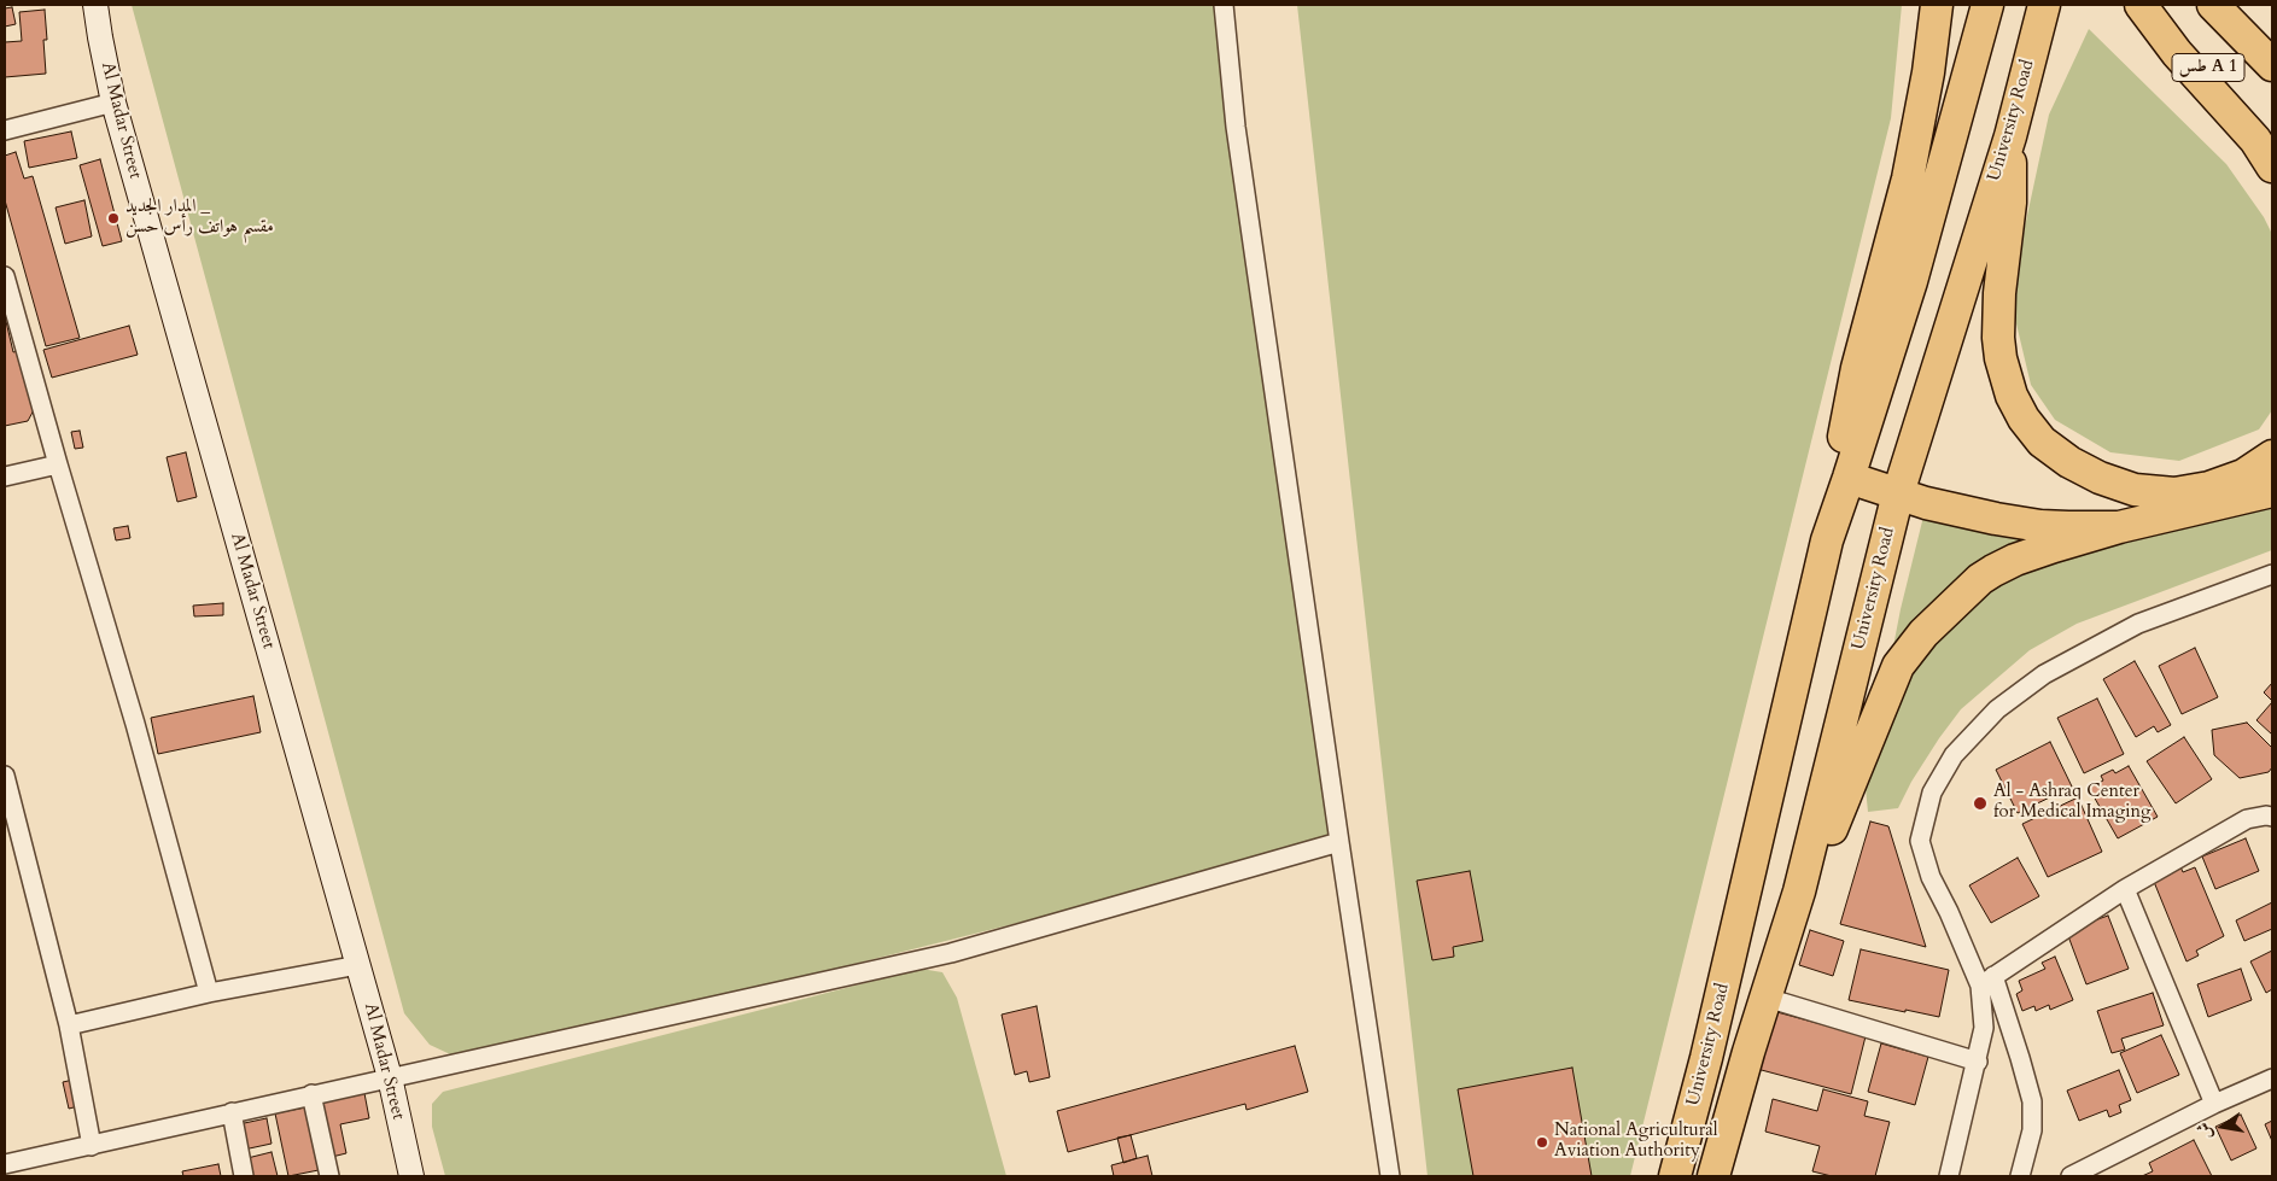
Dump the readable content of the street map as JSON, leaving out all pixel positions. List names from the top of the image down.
{
  "streets": {
    "highway": ["طس A 1", "University Road"],
    "street": ["Al Madar Street"]
  },
  "places": ["المدار الجديد _ مقسم هواتف رأس حسن", "Al - Ashraq Center for Medical Imaging", "National Agricultural Aviation Authority"],
  "north": "left"
}
